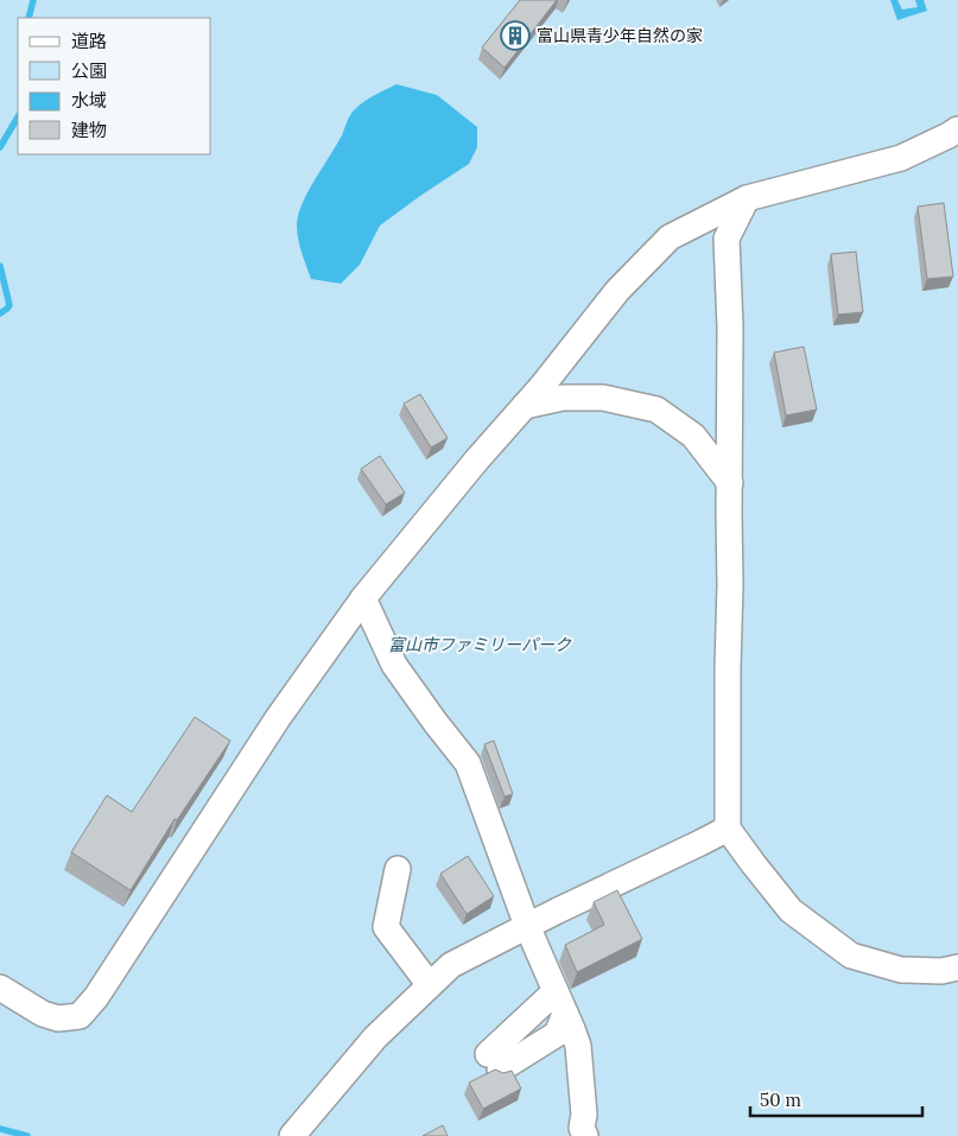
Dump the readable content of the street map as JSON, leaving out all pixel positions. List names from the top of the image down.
{
  "parks": ["富山市ファミリーパーク"],
  "places": {
    "building": ["富山県青少年自然の家"]
  },
  "legend": [
    "道路",
    "公園",
    "水域",
    "建物"
  ],
  "scale_bar": "50 m"
}
